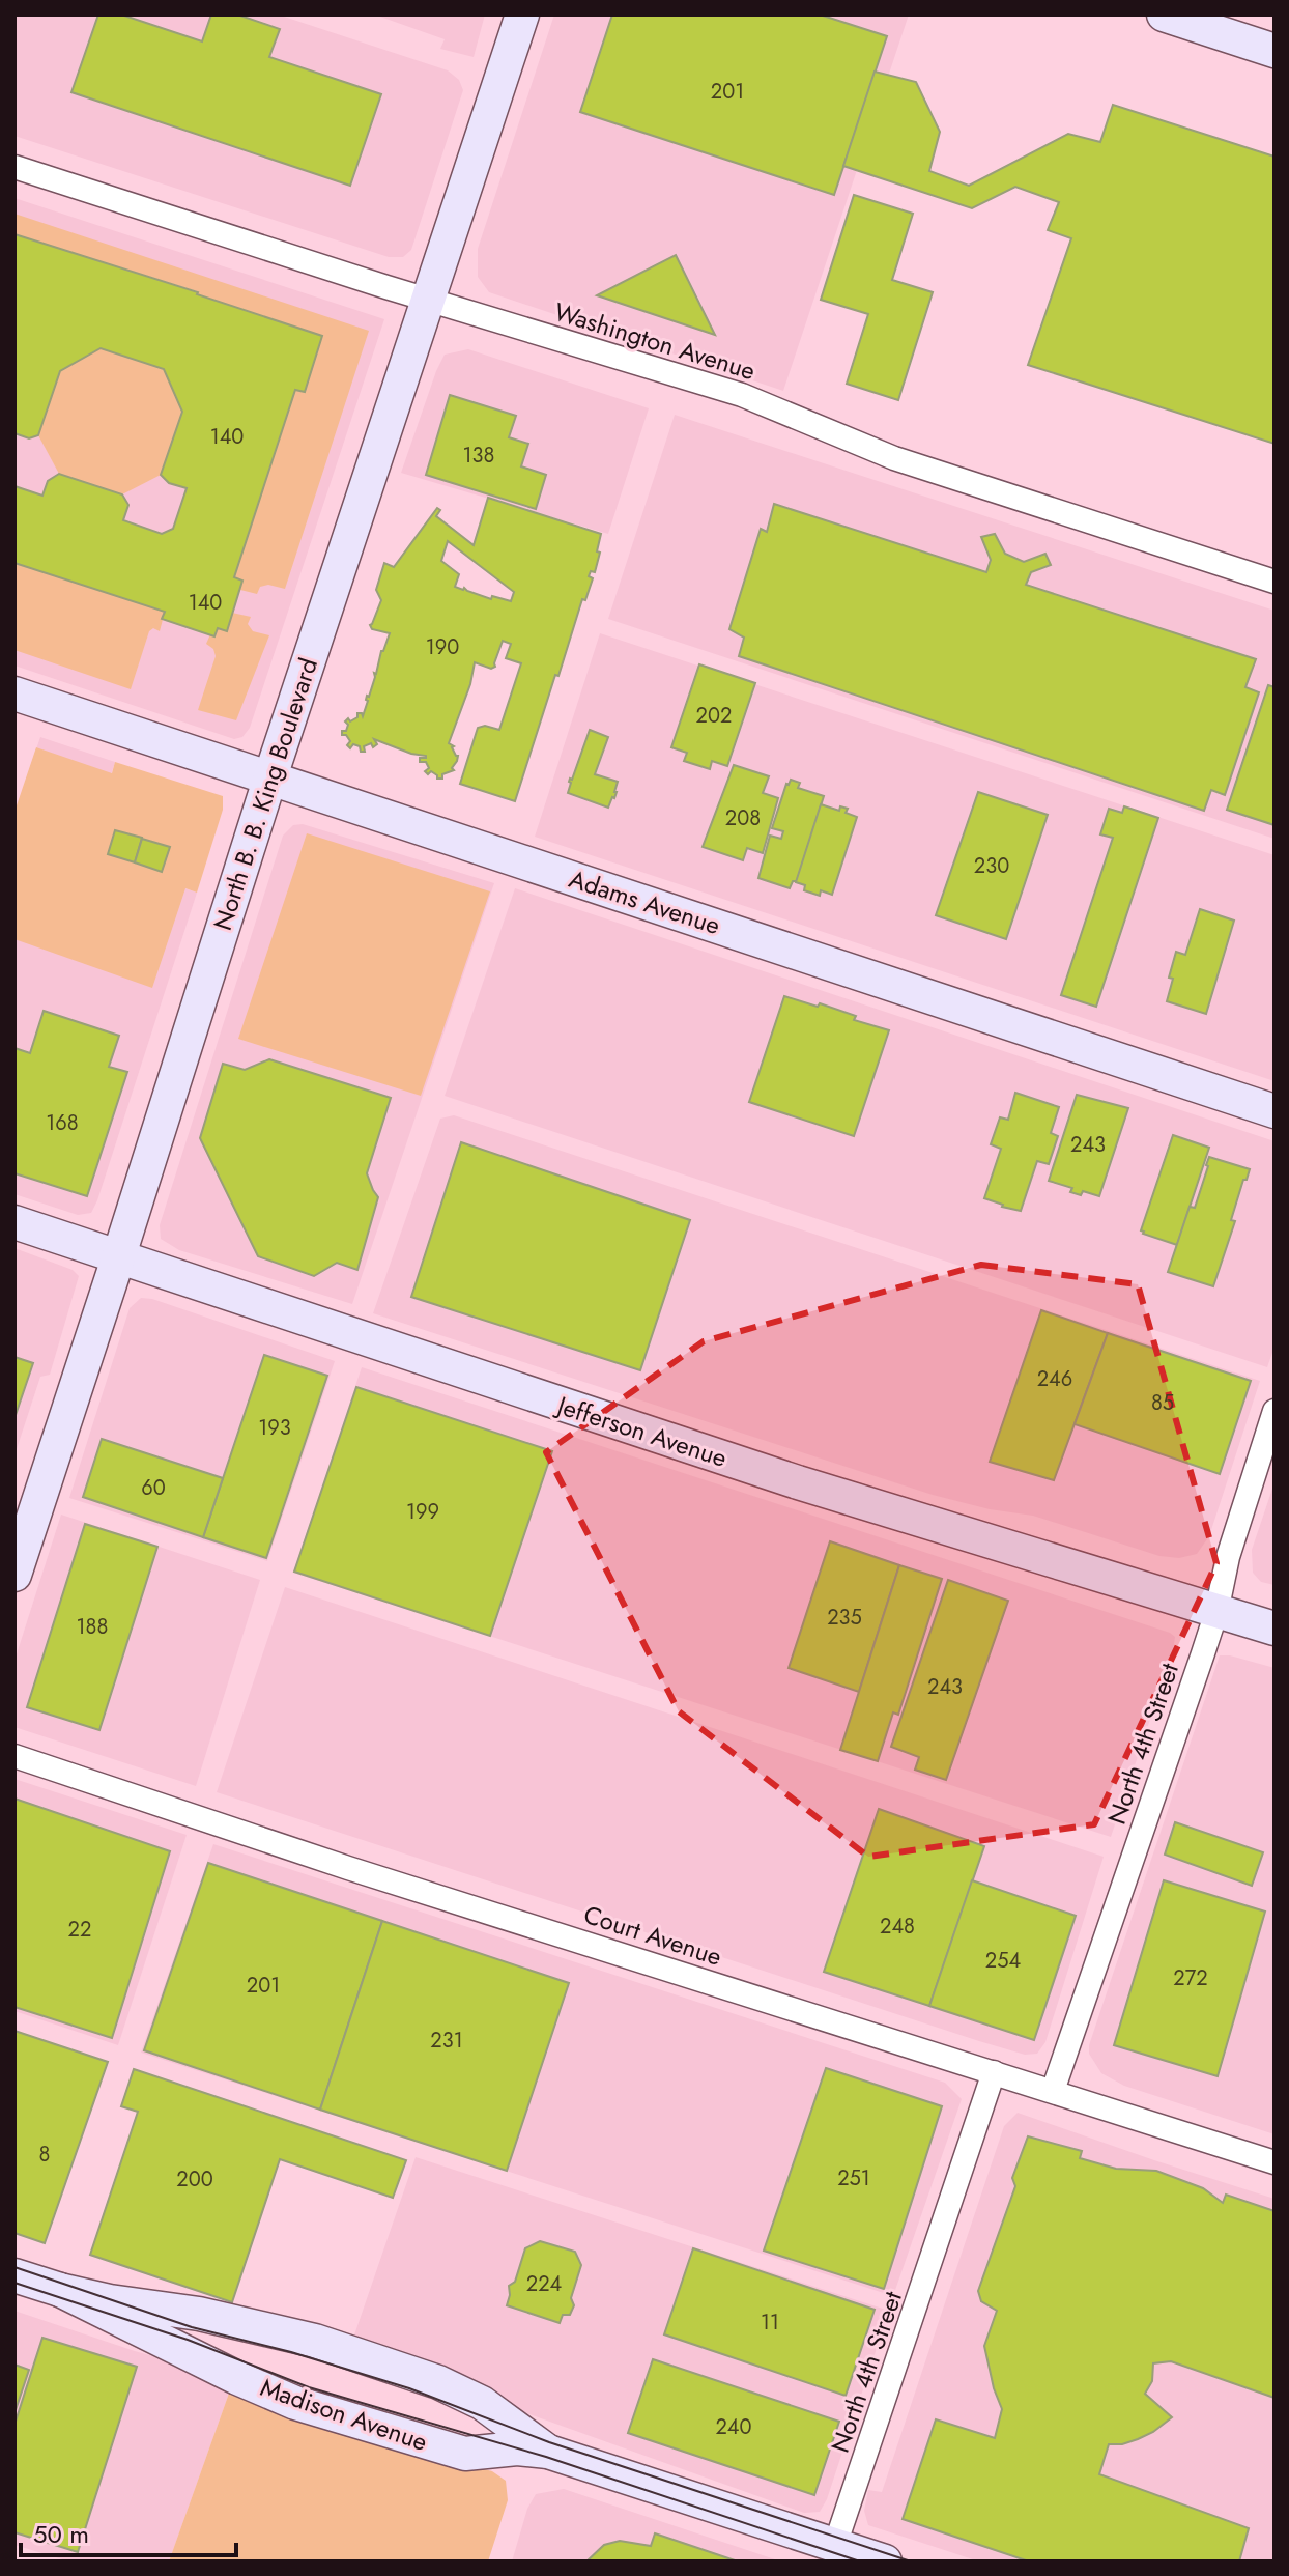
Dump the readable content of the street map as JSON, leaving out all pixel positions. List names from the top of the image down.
{
  "streets": {
    "main road": [
      "North B. B. King Boulevard",
      "Adams Avenue",
      "Jefferson Avenue",
      "Madison Avenue"
    ],
    "street": ["Washington Avenue", "North 4th Street", "Court Avenue"]
  },
  "crossings": [
    ["Washington Avenue", "North B. B. King Boulevard"],
    ["North B. B. King Boulevard", "Adams Avenue"],
    ["North B. B. King Boulevard", "Jefferson Avenue"],
    ["Jefferson Avenue", "North 4th Street"],
    ["North 4th Street", "Court Avenue"],
    ["North 4th Street", "Madison Avenue"]
  ],
  "house_numbers": [
    "201",
    "140",
    "138",
    "140",
    "190",
    "202",
    "208",
    "230",
    "168",
    "243",
    "246",
    "85",
    "193",
    "60",
    "199",
    "235",
    "188",
    "243",
    "248",
    "22",
    "254",
    "272",
    "201",
    "231",
    "8",
    "251",
    "200",
    "224",
    "11",
    "240"
  ],
  "scale_bar": "50 m"
}
